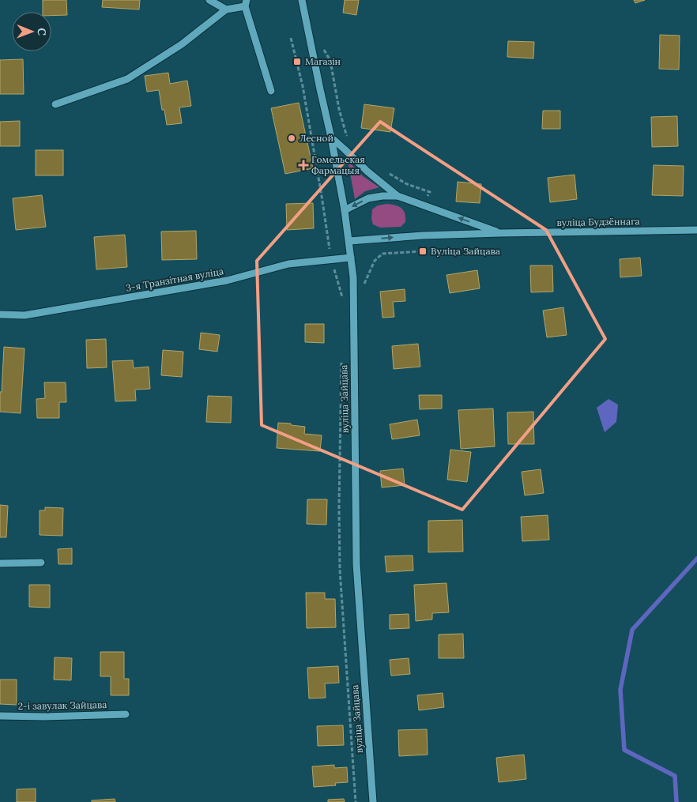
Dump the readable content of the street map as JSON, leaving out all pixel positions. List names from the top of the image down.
{
  "streets": {
    "street": [
      "вуліца Будзённага",
      "3-я Транзітная вуліца",
      "вуліца Зайцава",
      "2-і завулак Зайцава"
    ]
  },
  "crossings": [
    ["вуліца Будзённага", "вуліца Зайцава"],
    ["3-я Транзітная вуліца", "вуліца Зайцава"]
  ],
  "places": {
    "transit": ["Магазін", "Вуліца Зайцава"],
    "other": ["Лесной"],
    "health": ["Гомельская Фармацыя"]
  },
  "north": "right"
}
